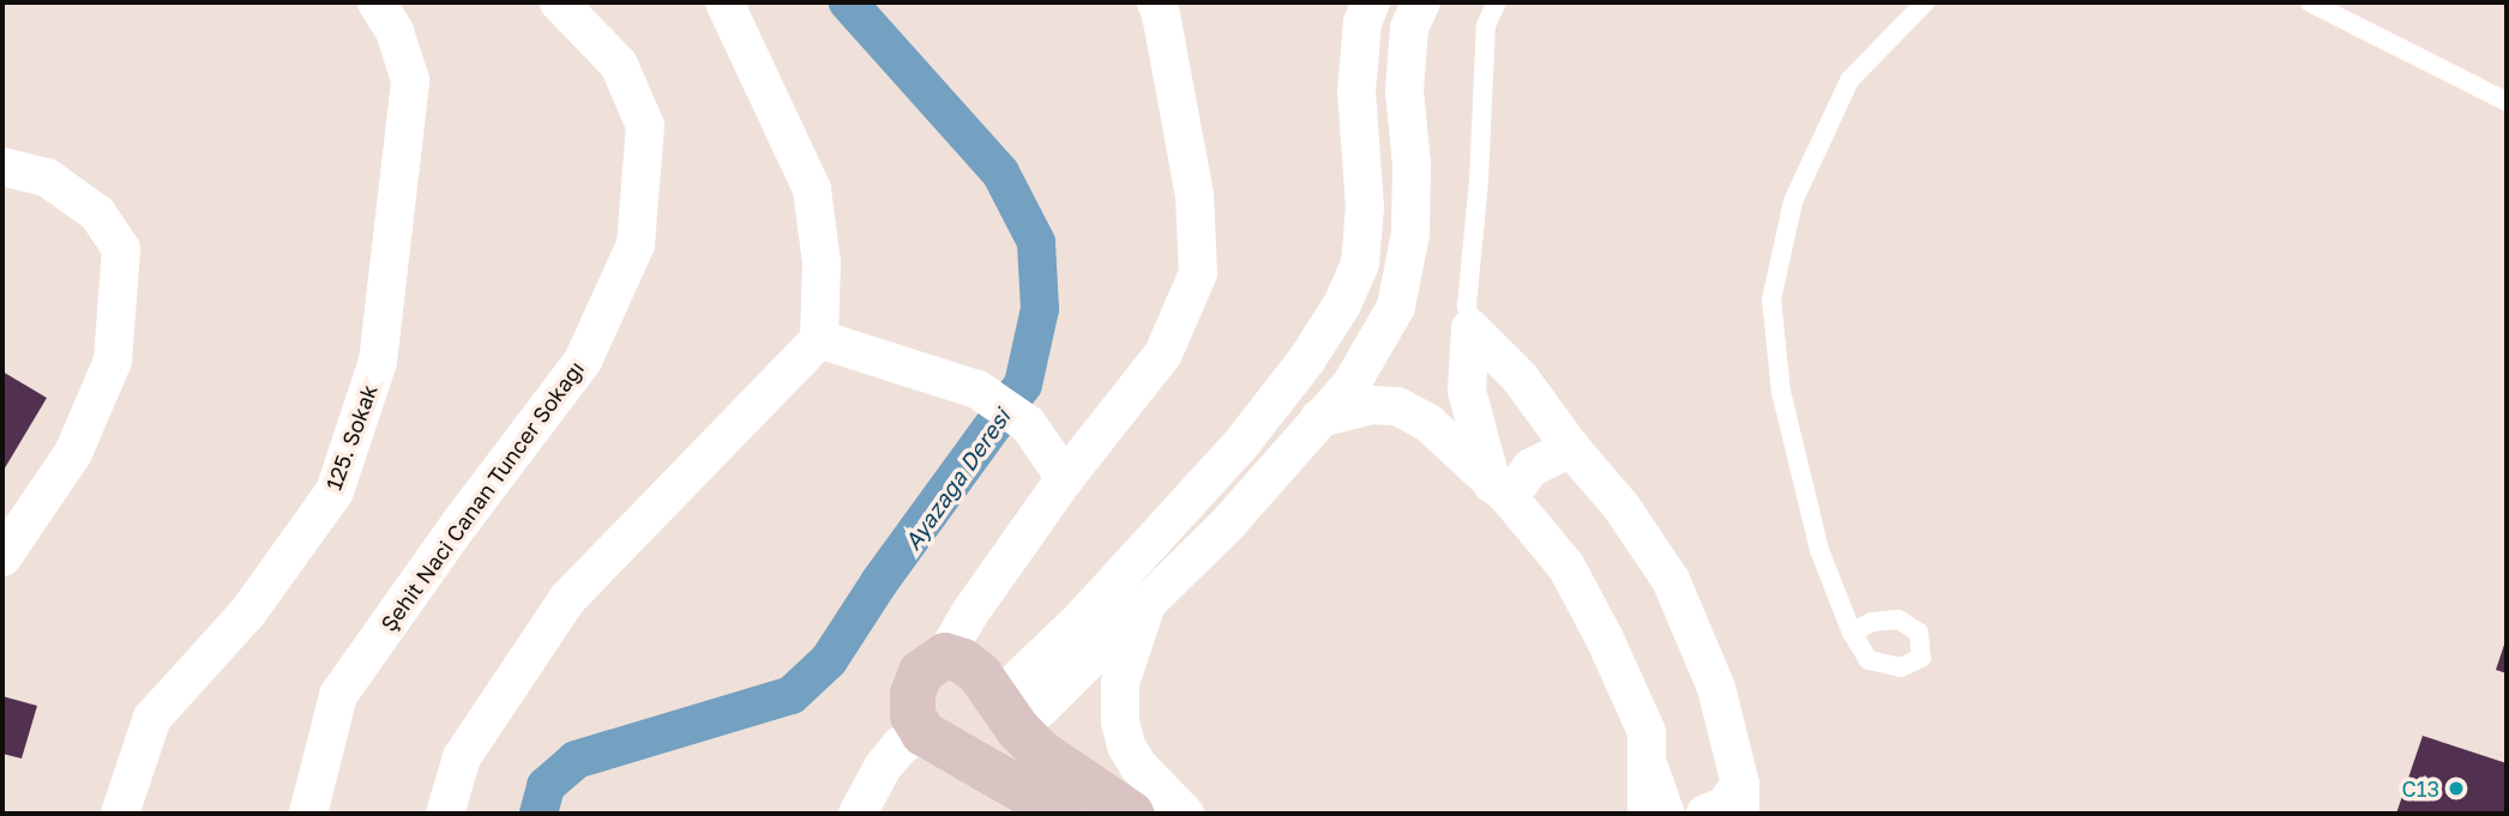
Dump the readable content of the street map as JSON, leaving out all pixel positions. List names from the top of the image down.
{
  "streets": {
    "street": ["125. Sokak", "Şehit Naci Canan Tuncer Sokağı"]
  },
  "water": ["Ayazağa Deresi"],
  "places": ["C13"]
}
